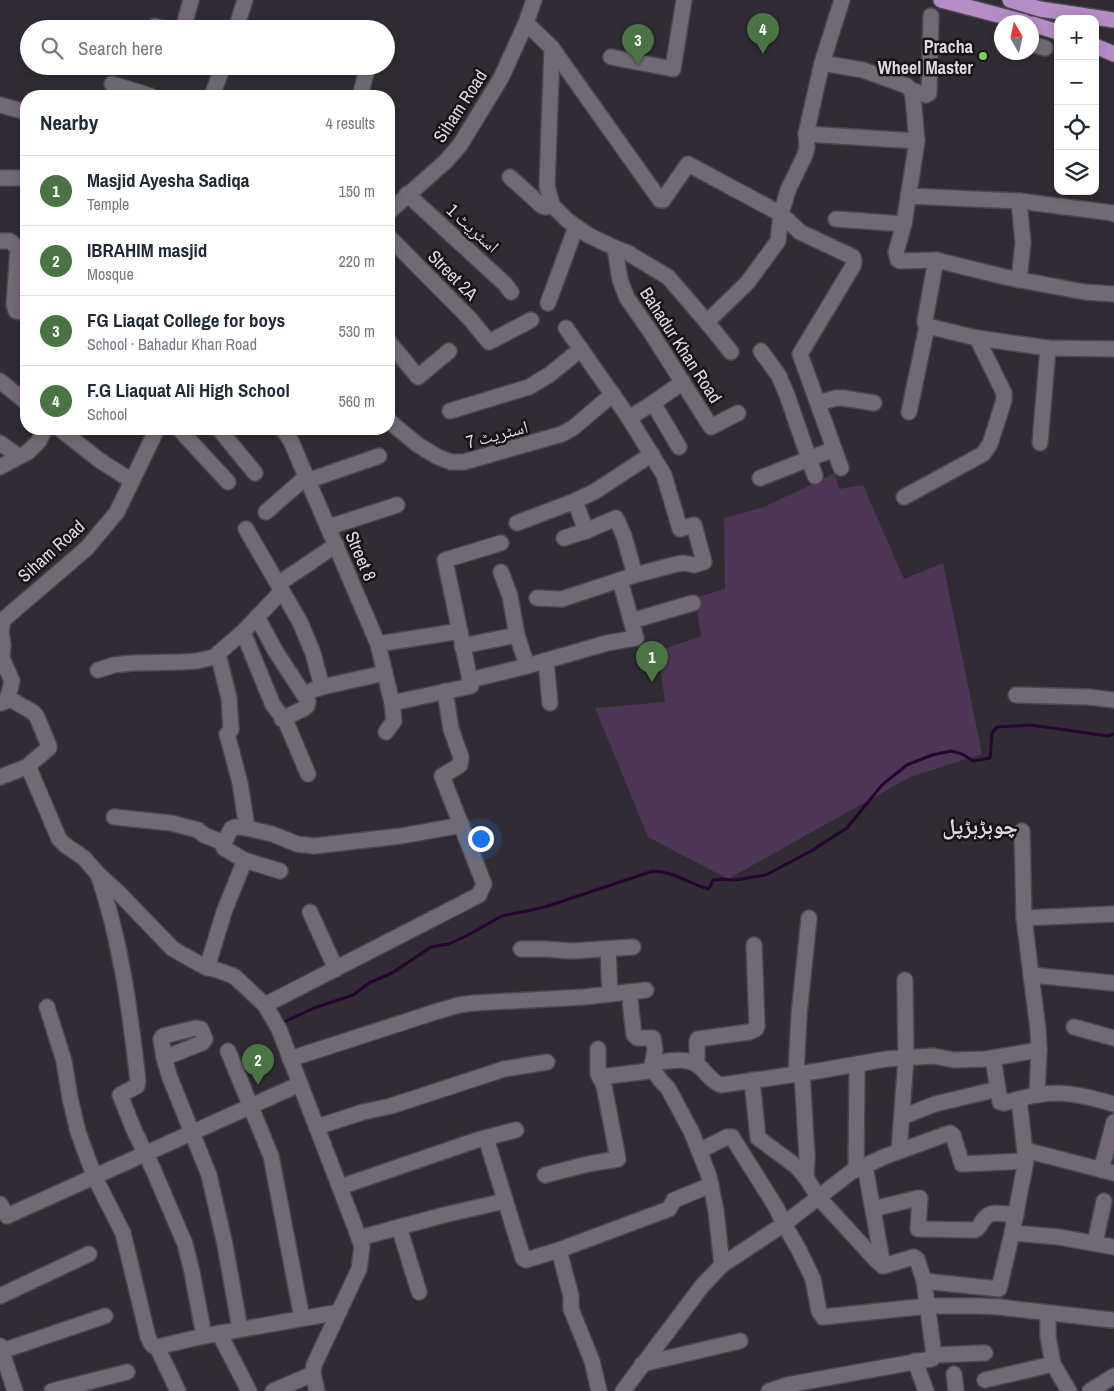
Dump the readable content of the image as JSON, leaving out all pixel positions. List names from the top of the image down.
{
  "streets": {
    "street": [
      "Siham Road",
      "اسٹریٹ 1",
      "Street 2A",
      "Bahadur Khan Road",
      "اسٹریٹ 7",
      "Street 8"
    ]
  },
  "crossings": [
    ["Siham Road", "اسٹریٹ 1"]
  ],
  "districts": ["چوہڑہڑپل"],
  "places": ["Pracha Wheel Master"],
  "north": "top",
  "page": {
    "pins": [
      "4",
      "3",
      "1",
      "2"
    ],
    "map_buttons": ["+", "−"],
    "search": "Search here",
    "heading": ["Nearby", "4 results"],
    "list": [
      {
        "mark": "1",
        "name": "Masjid Ayesha Sadiqa",
        "note": "Temple",
        "value": "150 m"
      },
      {
        "mark": "2",
        "name": "IBRAHIM masjid",
        "note": "Mosque",
        "value": "220 m"
      },
      {
        "mark": "3",
        "name": "FG Liaqat College for boys",
        "note": "School · Bahadur Khan Road",
        "value": "530 m"
      },
      {
        "mark": "4",
        "name": "F.G Liaquat Ali High School",
        "note": "School",
        "value": "560 m"
      }
    ]
  }
}
